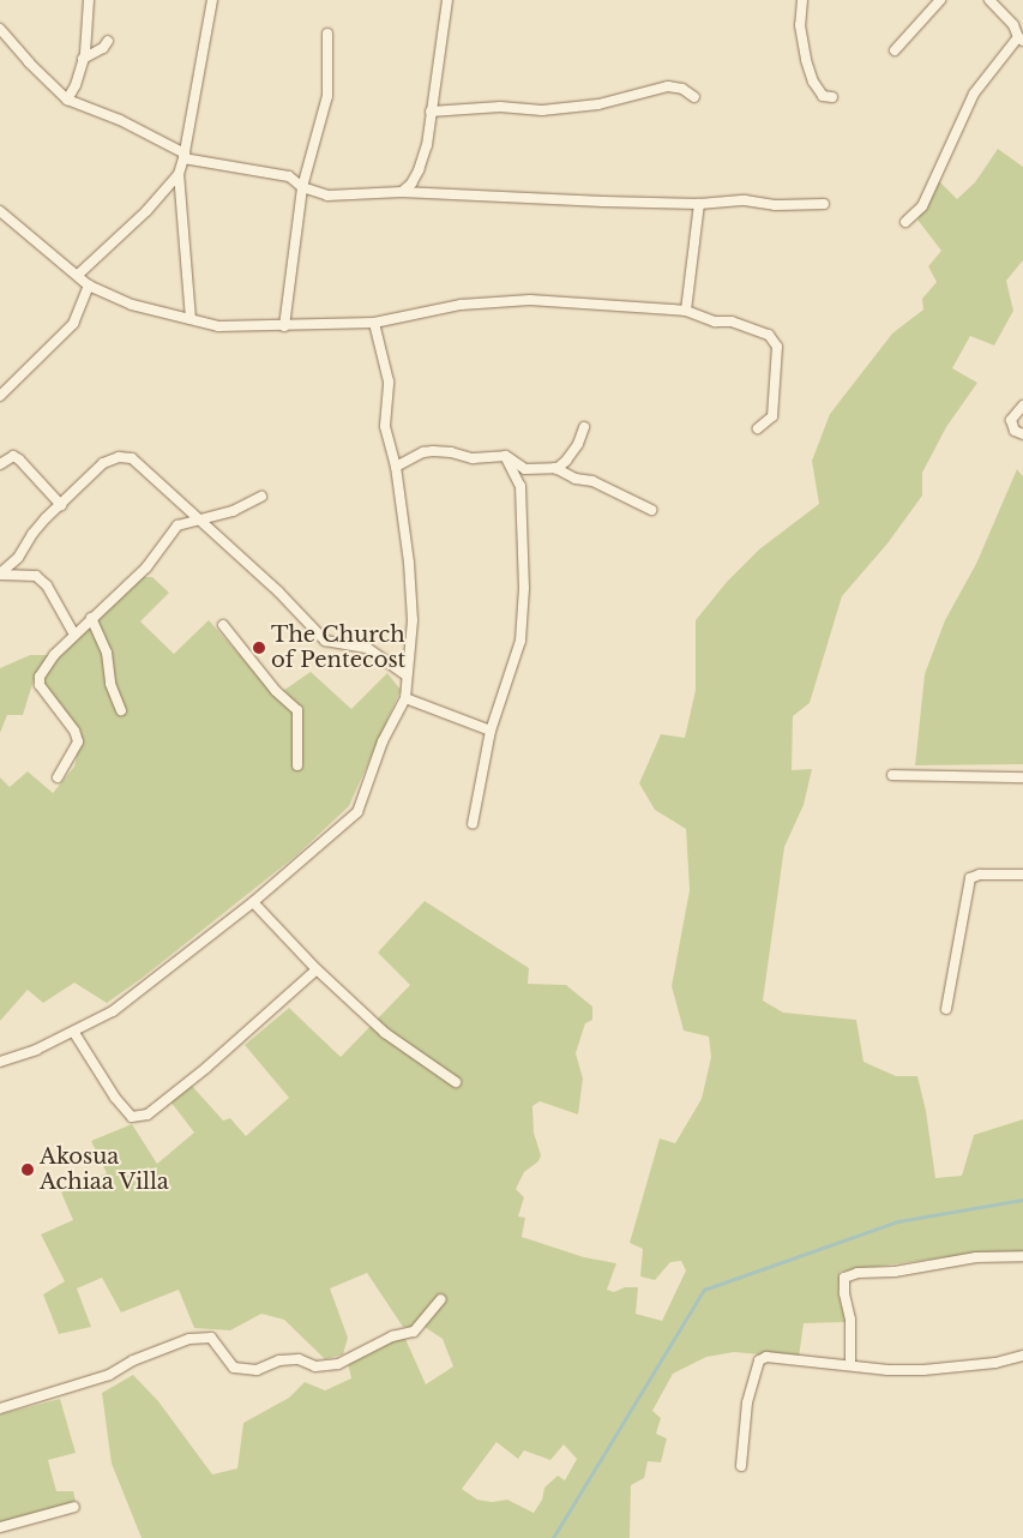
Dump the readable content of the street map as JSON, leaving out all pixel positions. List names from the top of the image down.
{
  "places": ["The Church of Pentecost", "Akosua Achiaa Villa"]
}
